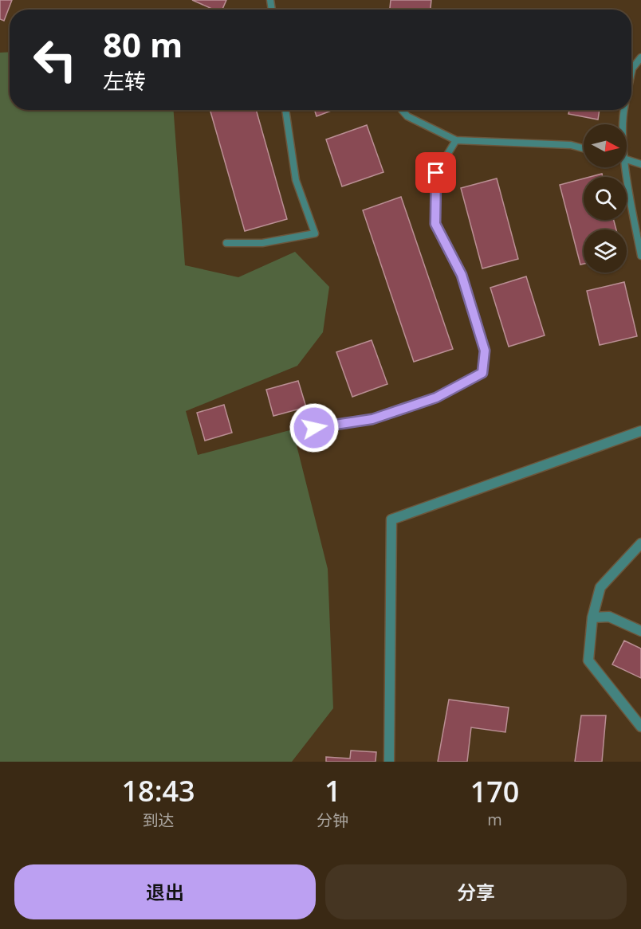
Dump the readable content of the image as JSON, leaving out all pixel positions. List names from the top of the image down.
{
  "north": "right",
  "page": {
    "turn": ["80 m", "左转"],
    "eta": [
      "18:43",
      "到达",
      "1",
      "分钟",
      "170",
      "m"
    ],
    "buttons": ["退出", "分享"]
  }
}
